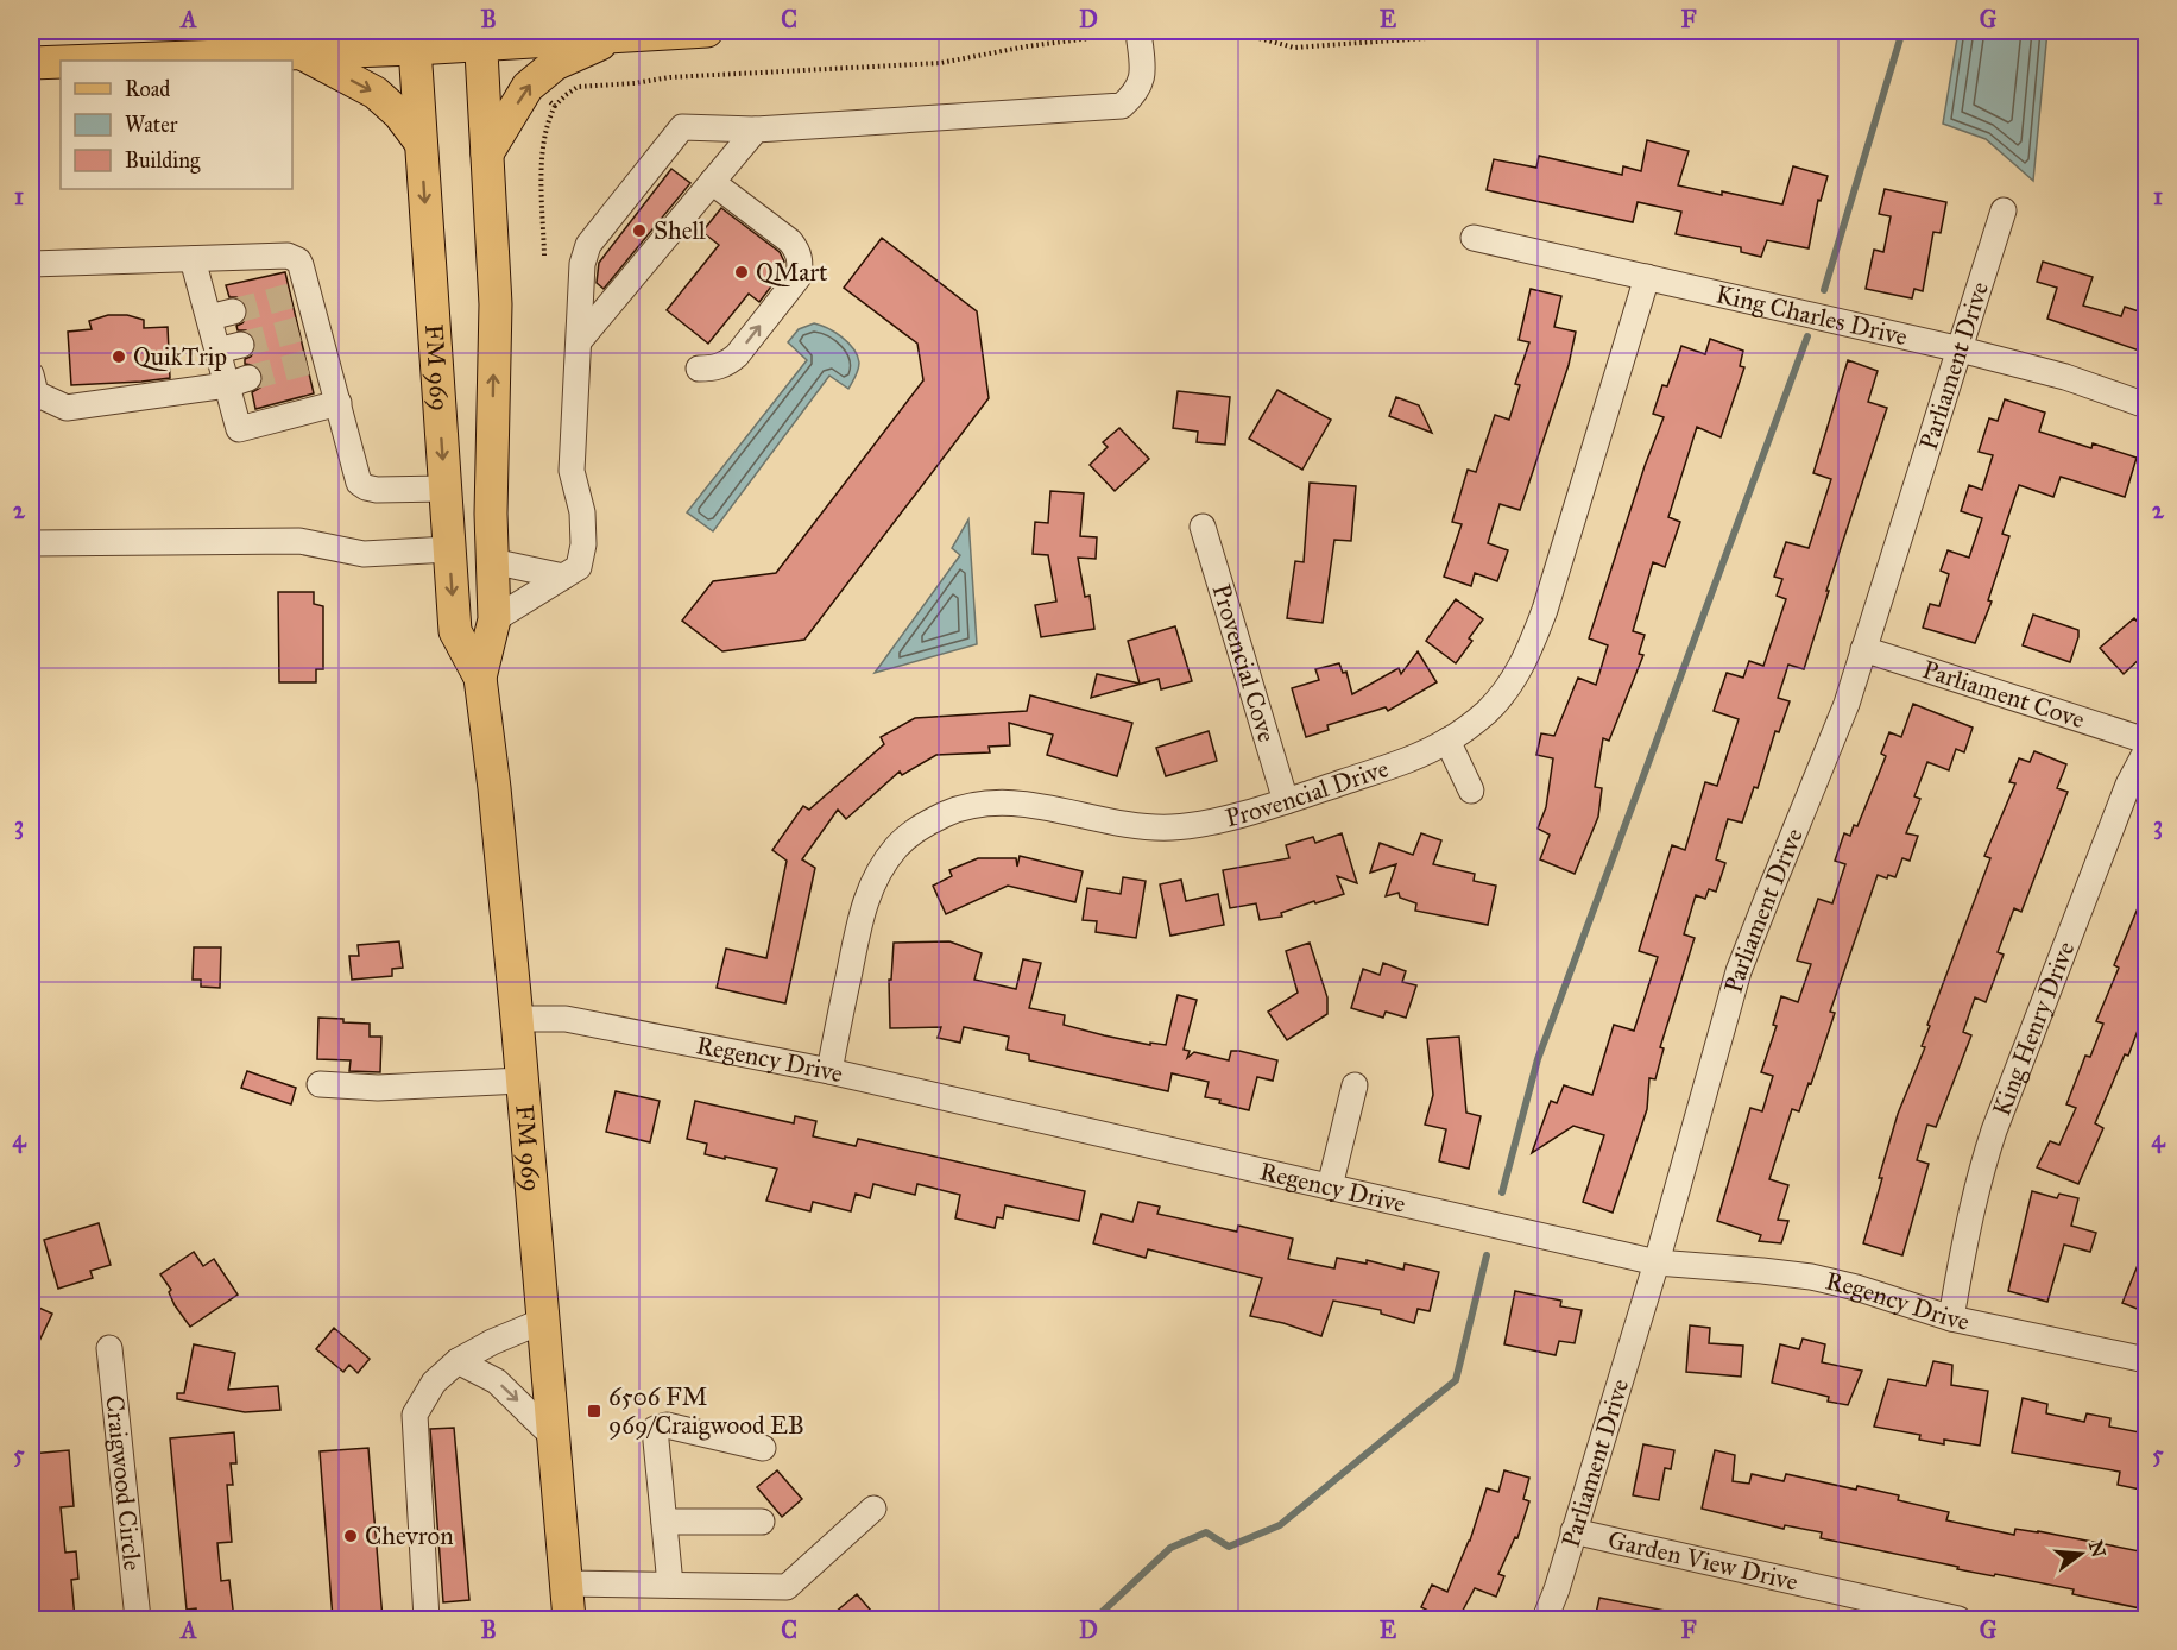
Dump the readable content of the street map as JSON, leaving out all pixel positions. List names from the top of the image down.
{
  "streets": {
    "main road": ["FM 969"],
    "street": [
      "King Charles Drive",
      "Parliament Drive",
      "Provencial Cove",
      "Parliament Cove",
      "Provencial Drive",
      "King Henry Drive",
      "Regency Drive",
      "Craigwood Circle",
      "Garden View Drive"
    ]
  },
  "crossings": [
    ["King Charles Drive", "Parliament Drive"],
    ["King Charles Drive", "Provencial Drive"],
    ["FM 969", "Regency Drive"],
    ["Parliament Drive", "Parliament Cove"],
    ["Parliament Drive", "Regency Drive"],
    ["Parliament Drive", "Garden View Drive"],
    ["Provencial Cove", "Provencial Drive"],
    ["Provencial Drive", "Regency Drive"],
    ["King Henry Drive", "Regency Drive"]
  ],
  "places": {
    "other": [
      "Shell",
      "QMart",
      "QuikTrip",
      "Chevron"
    ],
    "transit": ["6506 FM 969/Craigwood EB"]
  },
  "legend": ["Road", "Water", "Building"],
  "north": "right",
  "grid": {
    "columns": [
      "A",
      "B",
      "C",
      "D",
      "E",
      "F",
      "G"
    ],
    "rows": [
      "1",
      "2",
      "3",
      "4",
      "5"
    ]
  }
}
